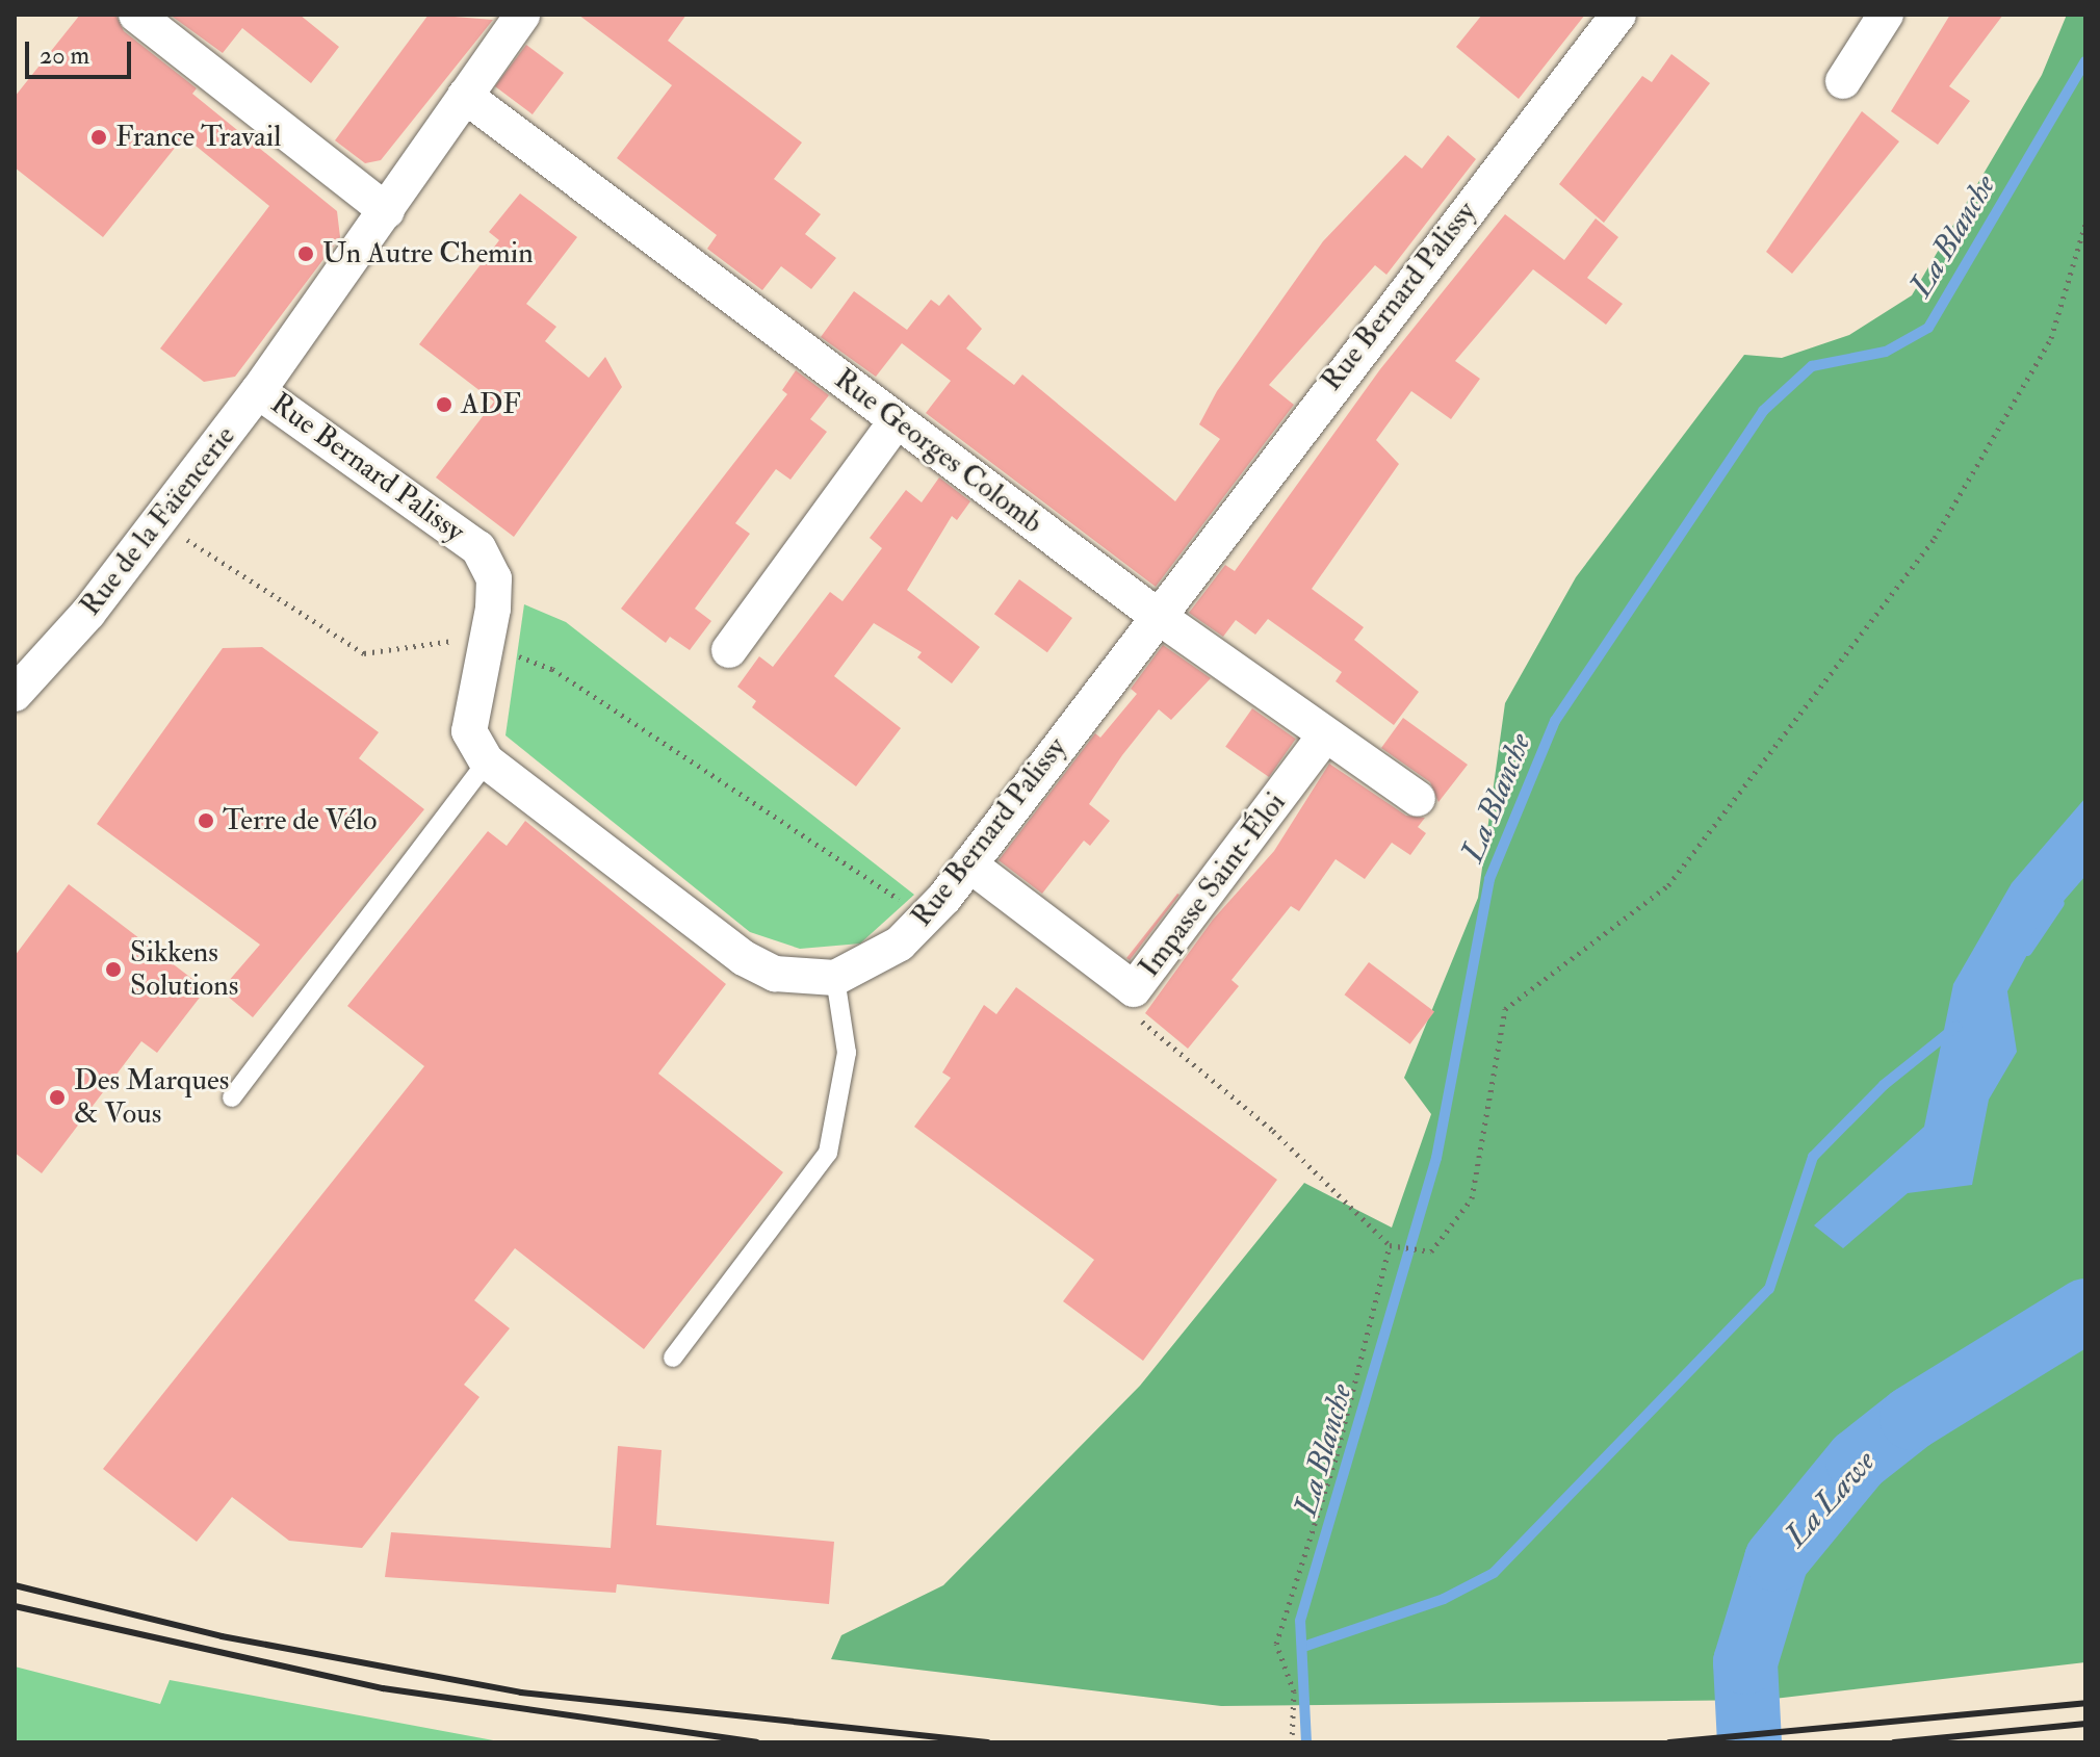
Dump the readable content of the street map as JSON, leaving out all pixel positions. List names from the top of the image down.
{
  "streets": {
    "street": [
      "Rue Bernard Palissy",
      "Rue Georges Colomb",
      "Rue de la Faïencerie",
      "Impasse Saint-Éloi"
    ]
  },
  "crossings": [
    ["Rue Bernard Palissy", "Rue Georges Colomb"],
    ["Rue Bernard Palissy", "Rue de la Faïencerie"],
    ["Rue Bernard Palissy", "Impasse Saint-Éloi"],
    ["Rue Georges Colomb", "Rue de la Faïencerie"],
    ["Rue Georges Colomb", "Impasse Saint-Éloi"]
  ],
  "water": ["La Blanche", "La Lawe"],
  "places": [
    "France Travail",
    "Un Autre Chemin",
    "ADF",
    "Terre de Vélo",
    "Sikkens Solutions",
    "Des Marques & Vous"
  ],
  "scale_bar": "20 m"
}
